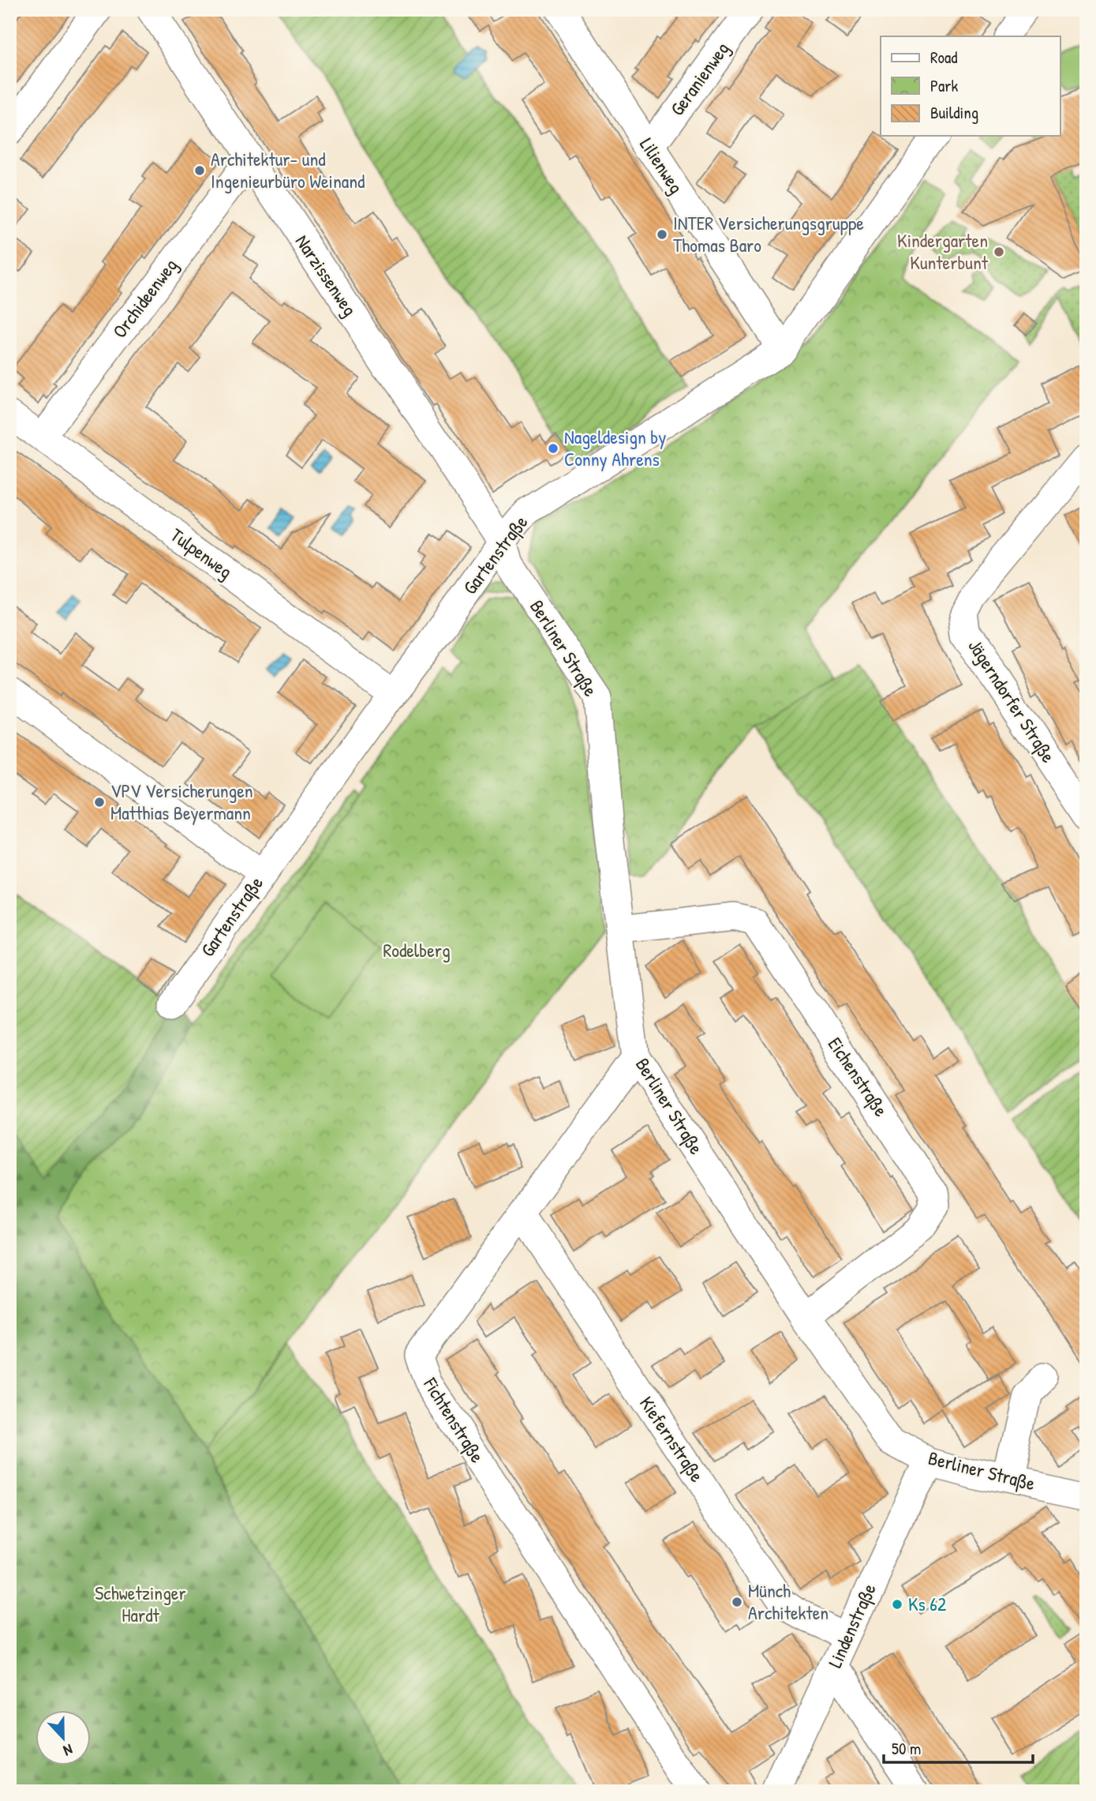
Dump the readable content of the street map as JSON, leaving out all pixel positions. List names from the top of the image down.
{
  "streets": {
    "street": [
      "Geranienweg",
      "Lilienweg",
      "Narzissenweg",
      "Orchideenweg",
      "Tulpenweg",
      "Gartenstraße",
      "Berliner Straße",
      "Jägerndorfer Straße",
      "Eichenstraße",
      "Fichtenstraße",
      "Kiefernstraße",
      "Lindenstraße"
    ]
  },
  "crossings": [
    ["Geranienweg", "Lilienweg"],
    ["Lilienweg", "Gartenstraße"],
    ["Narzissenweg", "Orchideenweg"],
    ["Narzissenweg", "Gartenstraße"],
    ["Narzissenweg", "Berliner Straße"],
    ["Orchideenweg", "Tulpenweg"],
    ["Tulpenweg", "Gartenstraße"],
    ["Gartenstraße", "Berliner Straße"],
    ["Berliner Straße", "Eichenstraße"],
    ["Berliner Straße", "Fichtenstraße"],
    ["Berliner Straße", "Lindenstraße"],
    ["Fichtenstraße", "Kiefernstraße"],
    ["Kiefernstraße", "Lindenstraße"]
  ],
  "parks": ["Rodelberg", "Schwetzinger Hardt"],
  "places": [
    "Architektur- und Ingenieurbüro Weinand",
    "INTER Versicherungsgruppe Thomas Baro",
    "Kindergarten Kunterbunt",
    "Nageldesign by Conny Ahrens",
    "VPV Versicherungen Matthias Beyermann",
    "Münch Architekten",
    "Ks 62"
  ],
  "legend": ["Road", "Park", "Building"],
  "scale_bar": "50 m",
  "north": "bottom"
}
